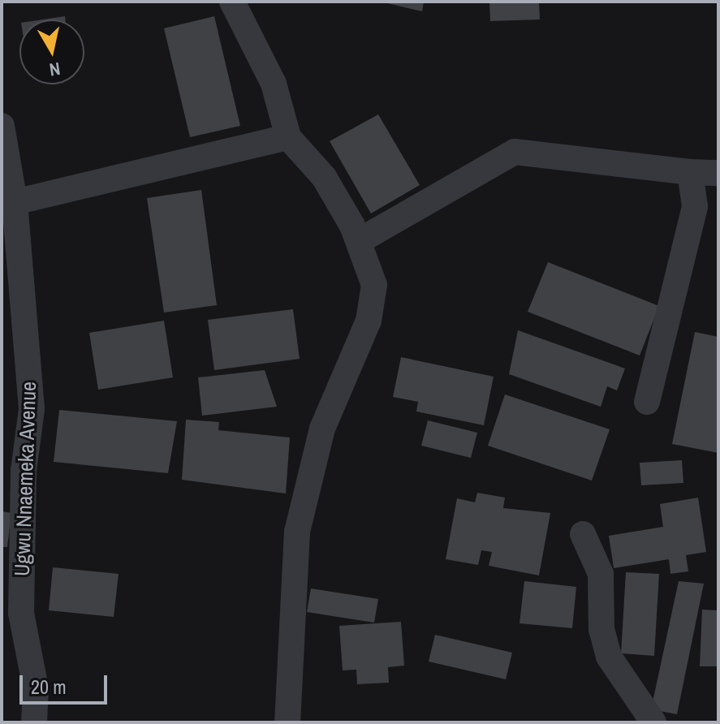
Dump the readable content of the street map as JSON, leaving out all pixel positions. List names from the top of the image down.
{
  "streets": {
    "street": ["Ugwu Nnaemeka Avenue"]
  },
  "scale_bar": "20 m",
  "north": "bottom"
}
